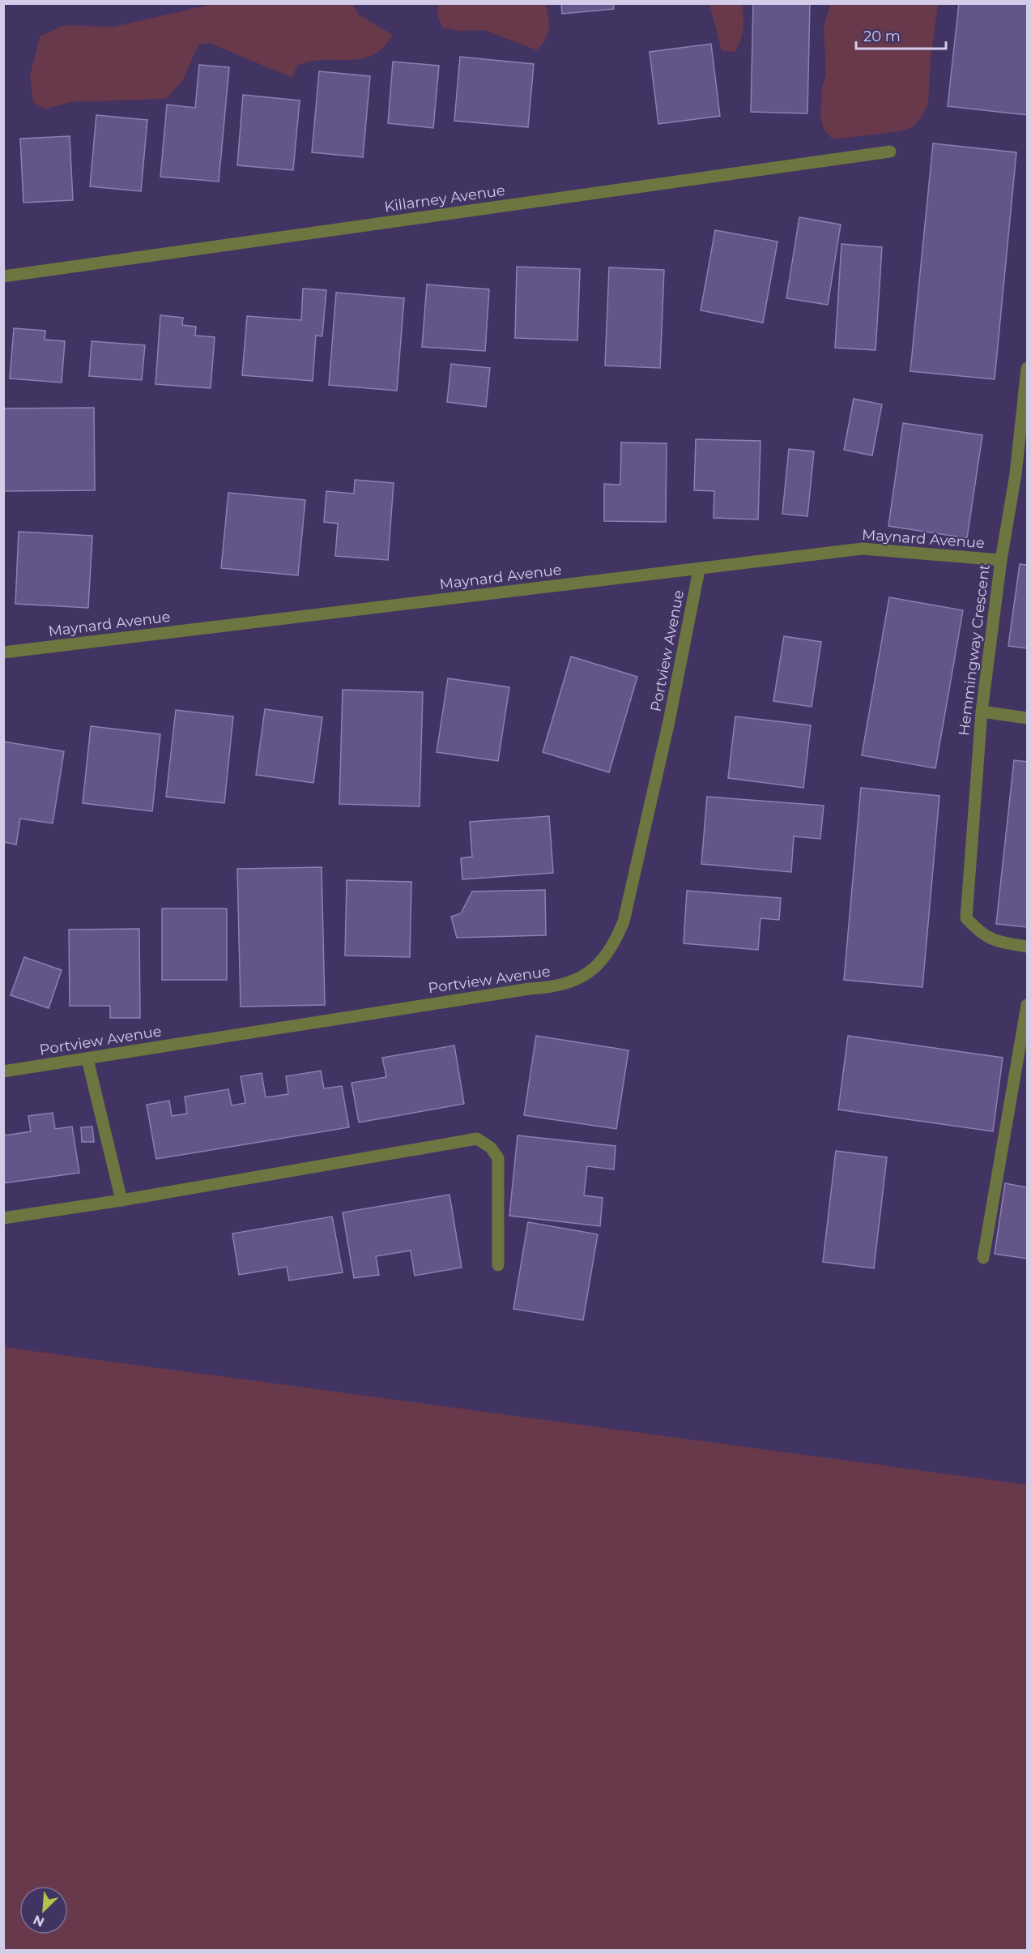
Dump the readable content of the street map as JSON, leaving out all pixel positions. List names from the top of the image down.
{
  "streets": {
    "street": [
      "Killarney Avenue",
      "Maynard Avenue",
      "Hemmingway Crescent",
      "Portview Avenue"
    ]
  },
  "crossings": [
    ["Maynard Avenue", "Hemmingway Crescent"],
    ["Maynard Avenue", "Portview Avenue"]
  ],
  "scale_bar": "20 m",
  "north": "bottom left"
}
